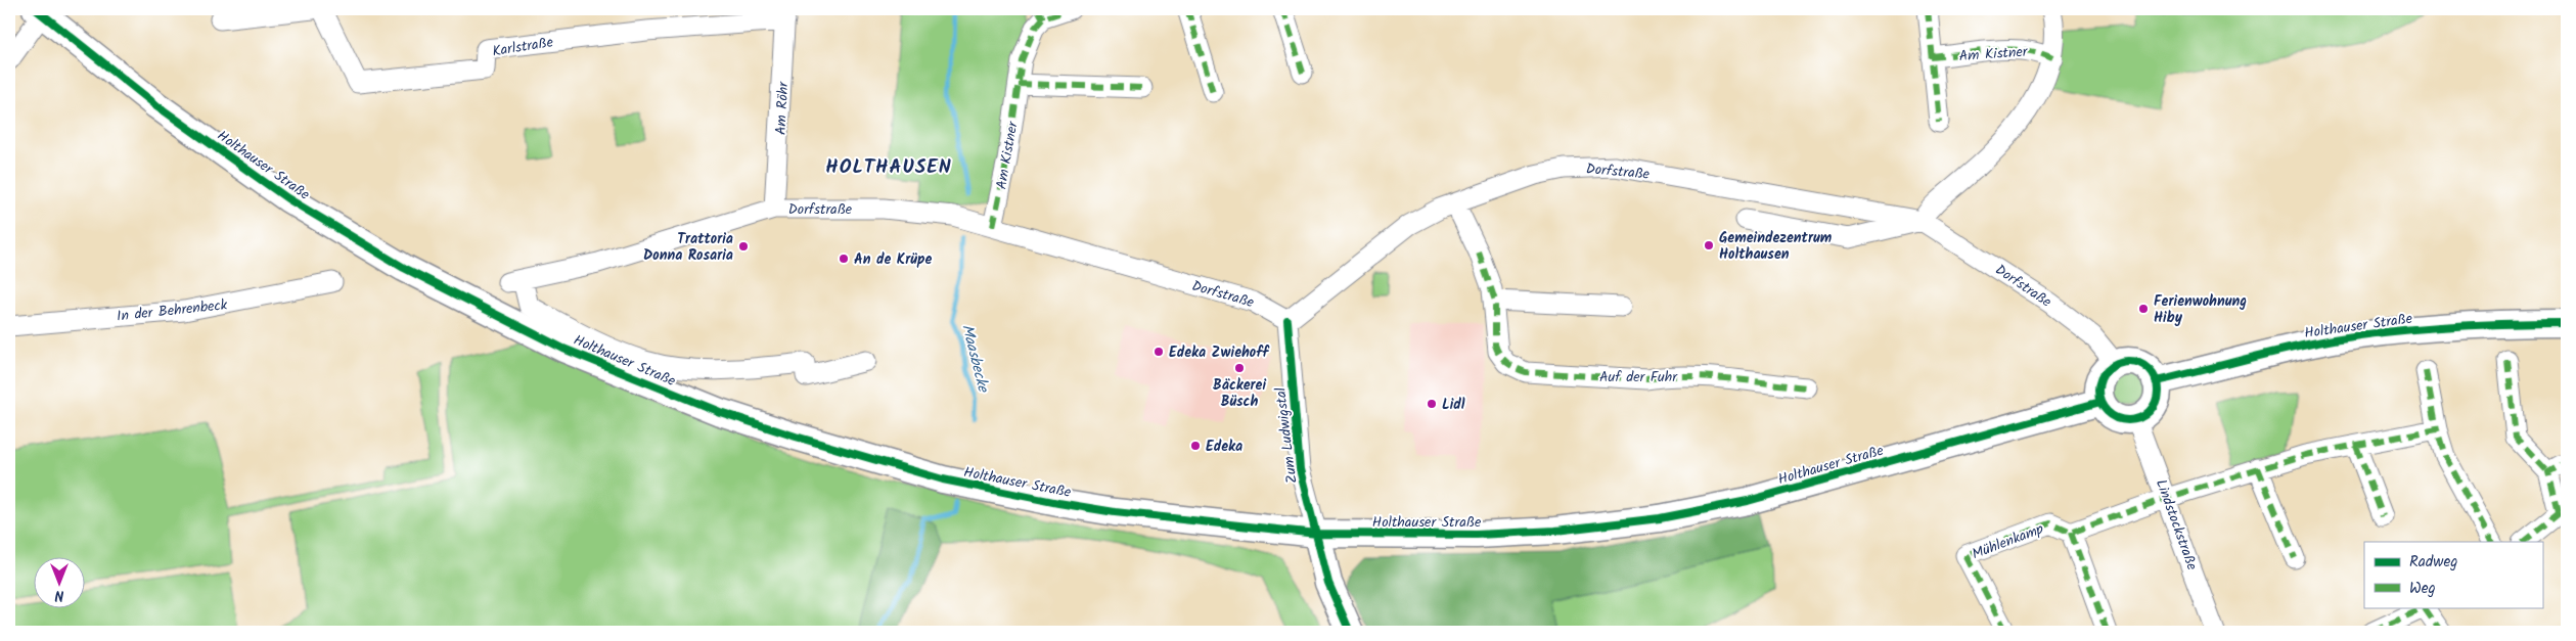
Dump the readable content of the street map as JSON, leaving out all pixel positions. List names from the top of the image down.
{
  "streets": {
    "street": [
      "Karlstraße",
      "Am Kistner",
      "Am Röhr",
      "Holthauser Straße",
      "Dorfstraße",
      "In der Behrenbeck",
      "Auf der Fuhr",
      "Zum Ludwigstal",
      "Lindstockstraße",
      "Mühlenkamp"
    ]
  },
  "crossings": [
    ["Karlstraße", "Am Röhr"],
    ["Am Kistner", "Dorfstraße"],
    ["Am Röhr", "Dorfstraße"],
    ["Holthauser Straße", "Dorfstraße"],
    ["Holthauser Straße", "Zum Ludwigstal"],
    ["Holthauser Straße", "Lindstockstraße"],
    ["Dorfstraße", "Auf der Fuhr"],
    ["Dorfstraße", "Zum Ludwigstal"],
    ["Dorfstraße", "Lindstockstraße"]
  ],
  "districts": ["HOLTHAUSEN"],
  "water": ["Maasbecke"],
  "places": [
    "Gemeindezentrum Holthausen",
    "Trattoria Donna Rosaria",
    "An de Krüpe",
    "Ferienwohnung Hiby",
    "Edeka Zwiehoff",
    "Bäckerei Büsch",
    "Lidl",
    "Edeka"
  ],
  "legend": ["Radweg", "Weg"],
  "north": "bottom"
}
